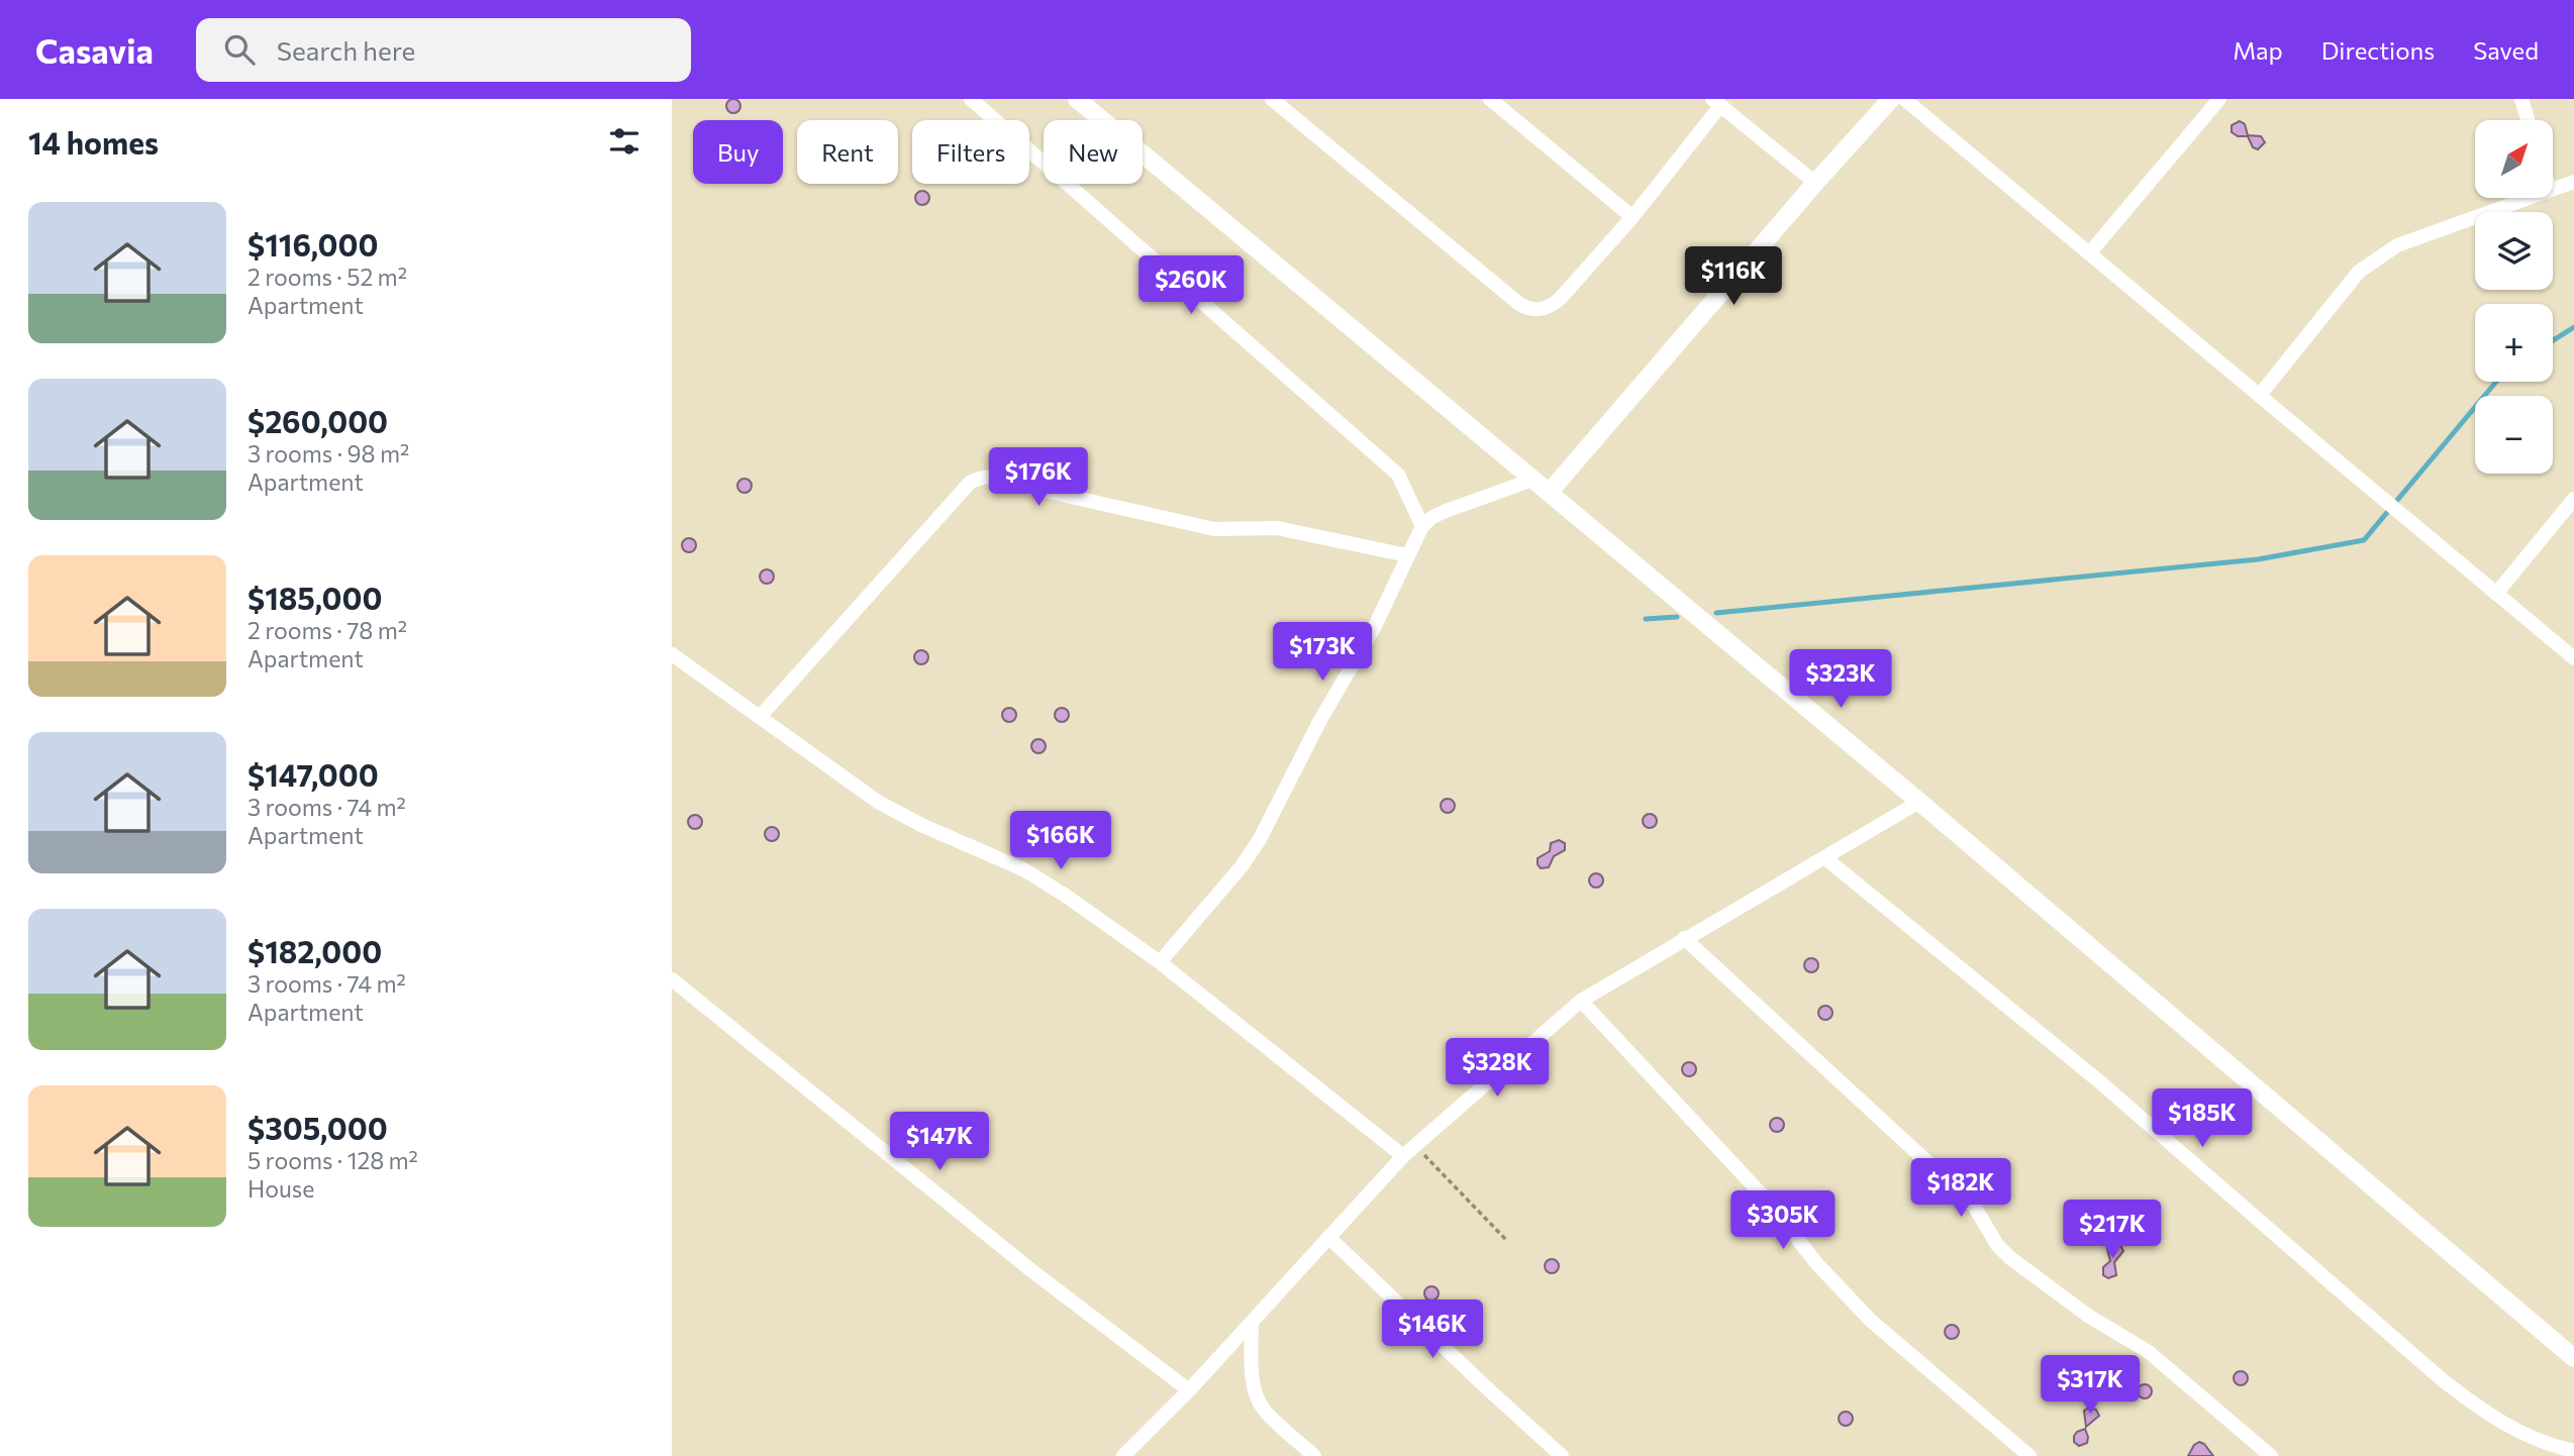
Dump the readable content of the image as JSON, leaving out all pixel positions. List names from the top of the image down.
{
  "north": "top right",
  "page": {
    "header": "Casavia",
    "search": "Search here",
    "nav": ["Map", "Directions", "Saved"],
    "heading": "14 homes",
    "map_buttons": ["+", "−"],
    "chip": [
      "Buy",
      "Rent",
      "Filters",
      "New"
    ],
    "list": [
      {
        "name": "$116,000",
        "note": "2 rooms · 52 m² · Apartment"
      },
      {
        "name": "$260,000",
        "note": "3 rooms · 98 m² · Apartment"
      },
      {
        "name": "$185,000",
        "note": "2 rooms · 78 m² · Apartment"
      },
      {
        "name": "$147,000",
        "note": "3 rooms · 74 m² · Apartment"
      },
      {
        "name": "$182,000",
        "note": "3 rooms · 74 m² · Apartment"
      },
      {
        "name": "$305,000",
        "note": "5 rooms · 128 m² · House"
      }
    ],
    "price": [
      "$116K",
      "$260K",
      "$176K",
      "$173K",
      "$323K",
      "$166K",
      "$328K",
      "$185K",
      "$147K",
      "$182K",
      "$305K",
      "$217K",
      "$146K",
      "$317K"
    ]
  }
}
